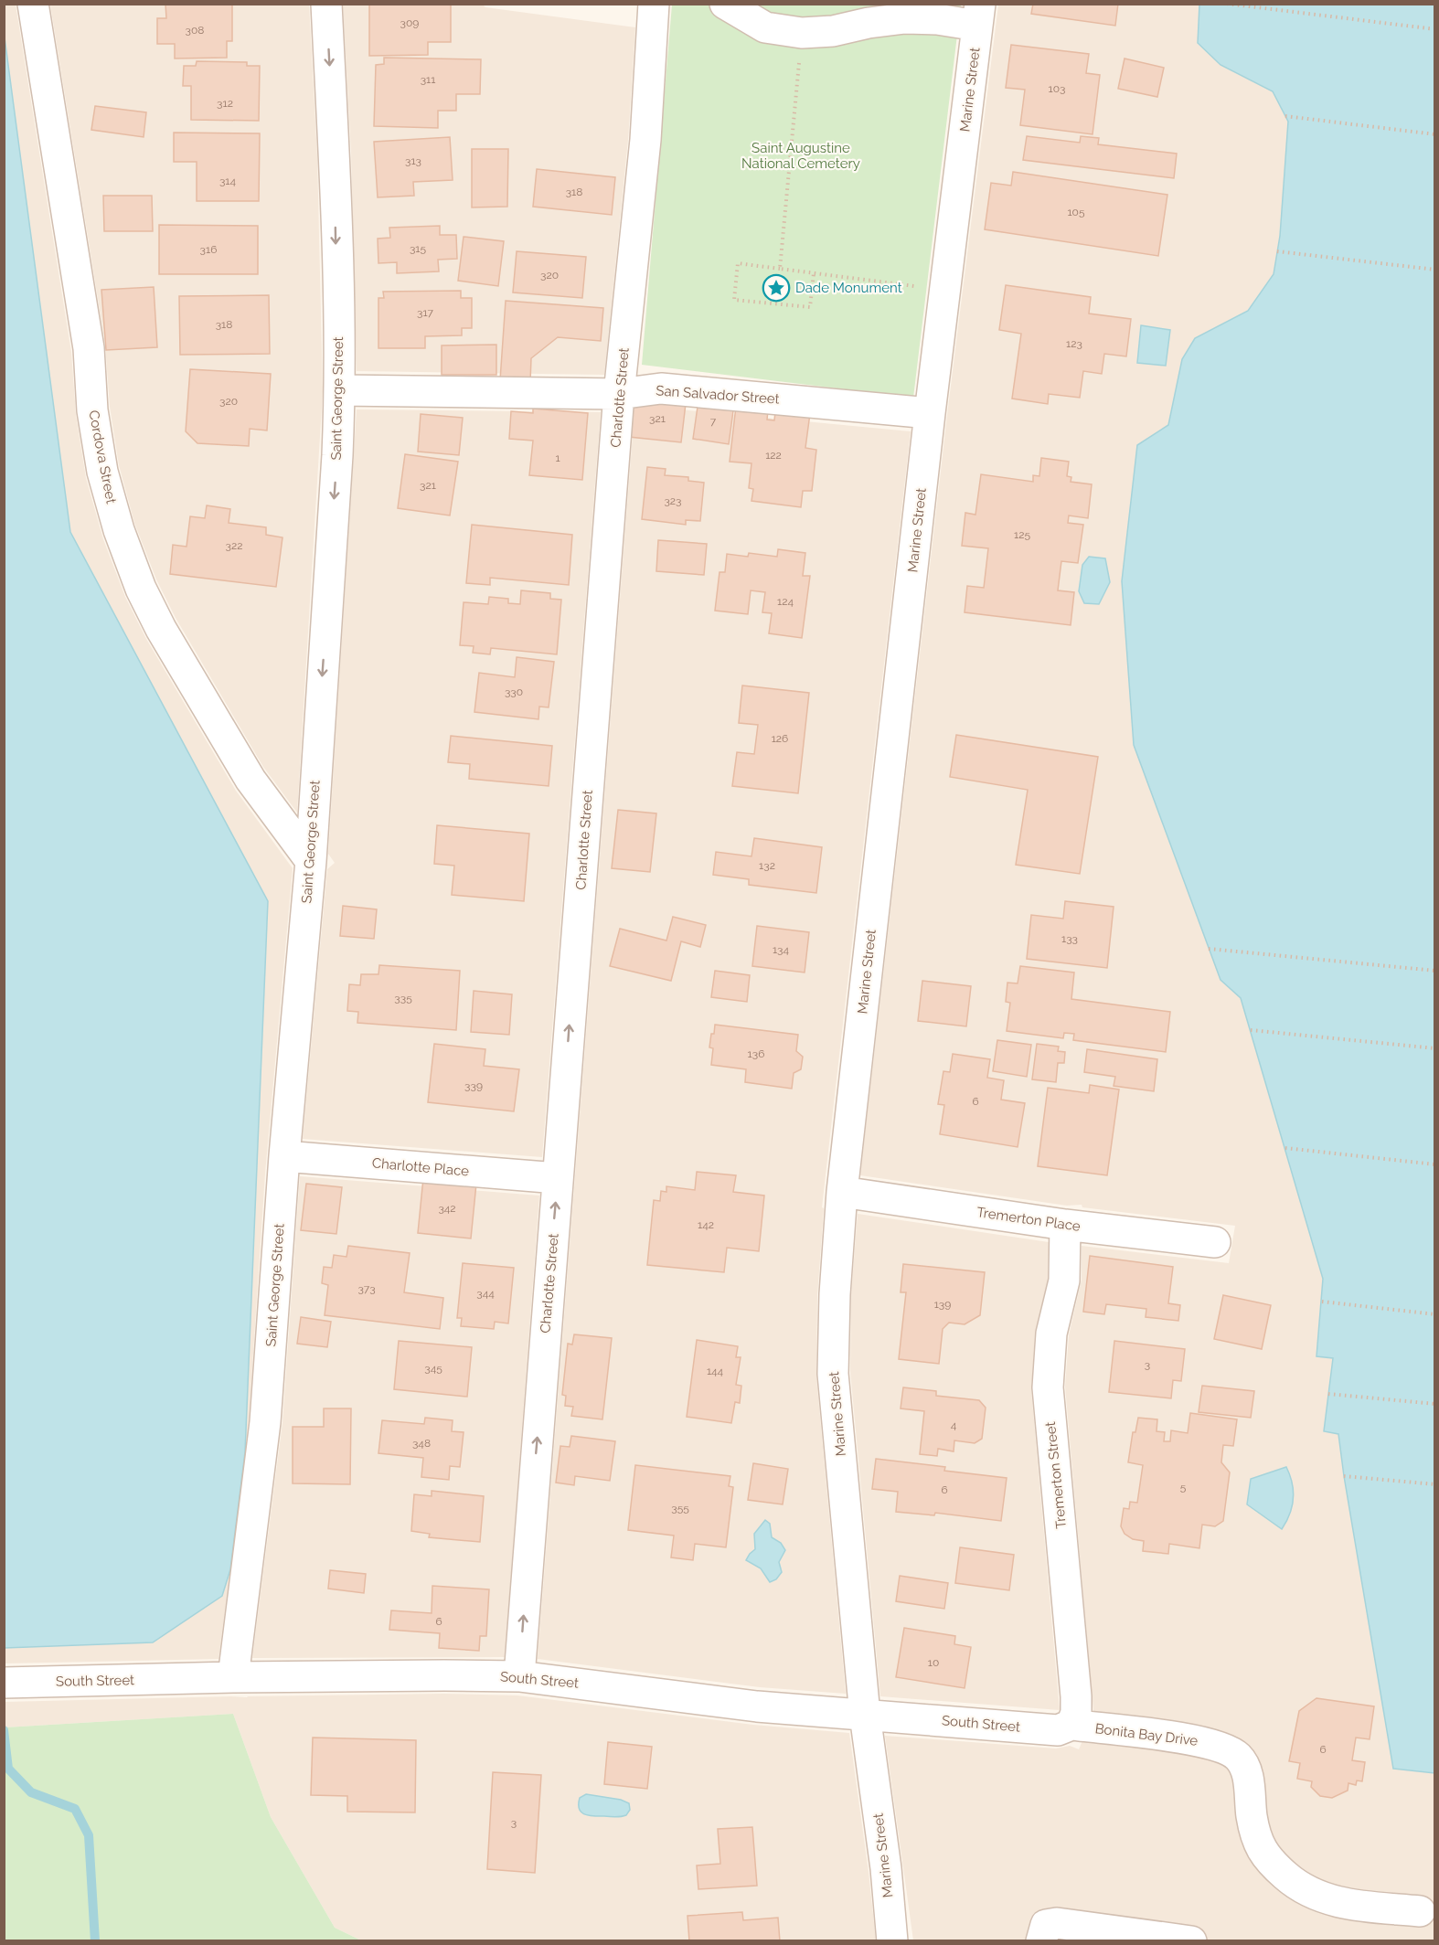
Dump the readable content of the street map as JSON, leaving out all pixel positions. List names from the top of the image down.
{
  "streets": {
    "street": [
      "Marine Street",
      "San Salvador Street",
      "Charlotte Street",
      "Saint George Street",
      "Cordova Street",
      "Charlotte Place",
      "Tremerton Place",
      "Tremerton Street",
      "South Street",
      "Bonita Bay Drive"
    ]
  },
  "crossings": [
    ["Marine Street", "San Salvador Street"],
    ["Marine Street", "Tremerton Place"],
    ["Marine Street", "South Street"],
    ["San Salvador Street", "Charlotte Street"],
    ["San Salvador Street", "Saint George Street"],
    ["Charlotte Street", "Charlotte Place"],
    ["Charlotte Street", "South Street"],
    ["Saint George Street", "Cordova Street"],
    ["Saint George Street", "Charlotte Place"],
    ["Saint George Street", "South Street"],
    ["Tremerton Place", "Tremerton Street"],
    ["Tremerton Street", "South Street"],
    ["Tremerton Street", "Bonita Bay Drive"],
    ["South Street", "Bonita Bay Drive"]
  ],
  "one_way": ["Charlotte Street", "Saint George Street"],
  "parks": ["Saint Augustine National Cemetery"],
  "places": {
    "place": ["Dade Monument"]
  },
  "house_numbers": [
    "309",
    "308",
    "311",
    "103",
    "312",
    "313",
    "314",
    "318",
    "105",
    "315",
    "316",
    "320",
    "317",
    "318",
    "123",
    "320",
    "321",
    "7",
    "122",
    "1",
    "321",
    "323",
    "125",
    "322",
    "124",
    "330",
    "126",
    "132",
    "133",
    "134",
    "335",
    "136",
    "339",
    "6",
    "342",
    "142",
    "373",
    "344",
    "139",
    "3",
    "345",
    "144",
    "4",
    "348",
    "5",
    "6",
    "355",
    "6",
    "10",
    "6",
    "3"
  ]
}
